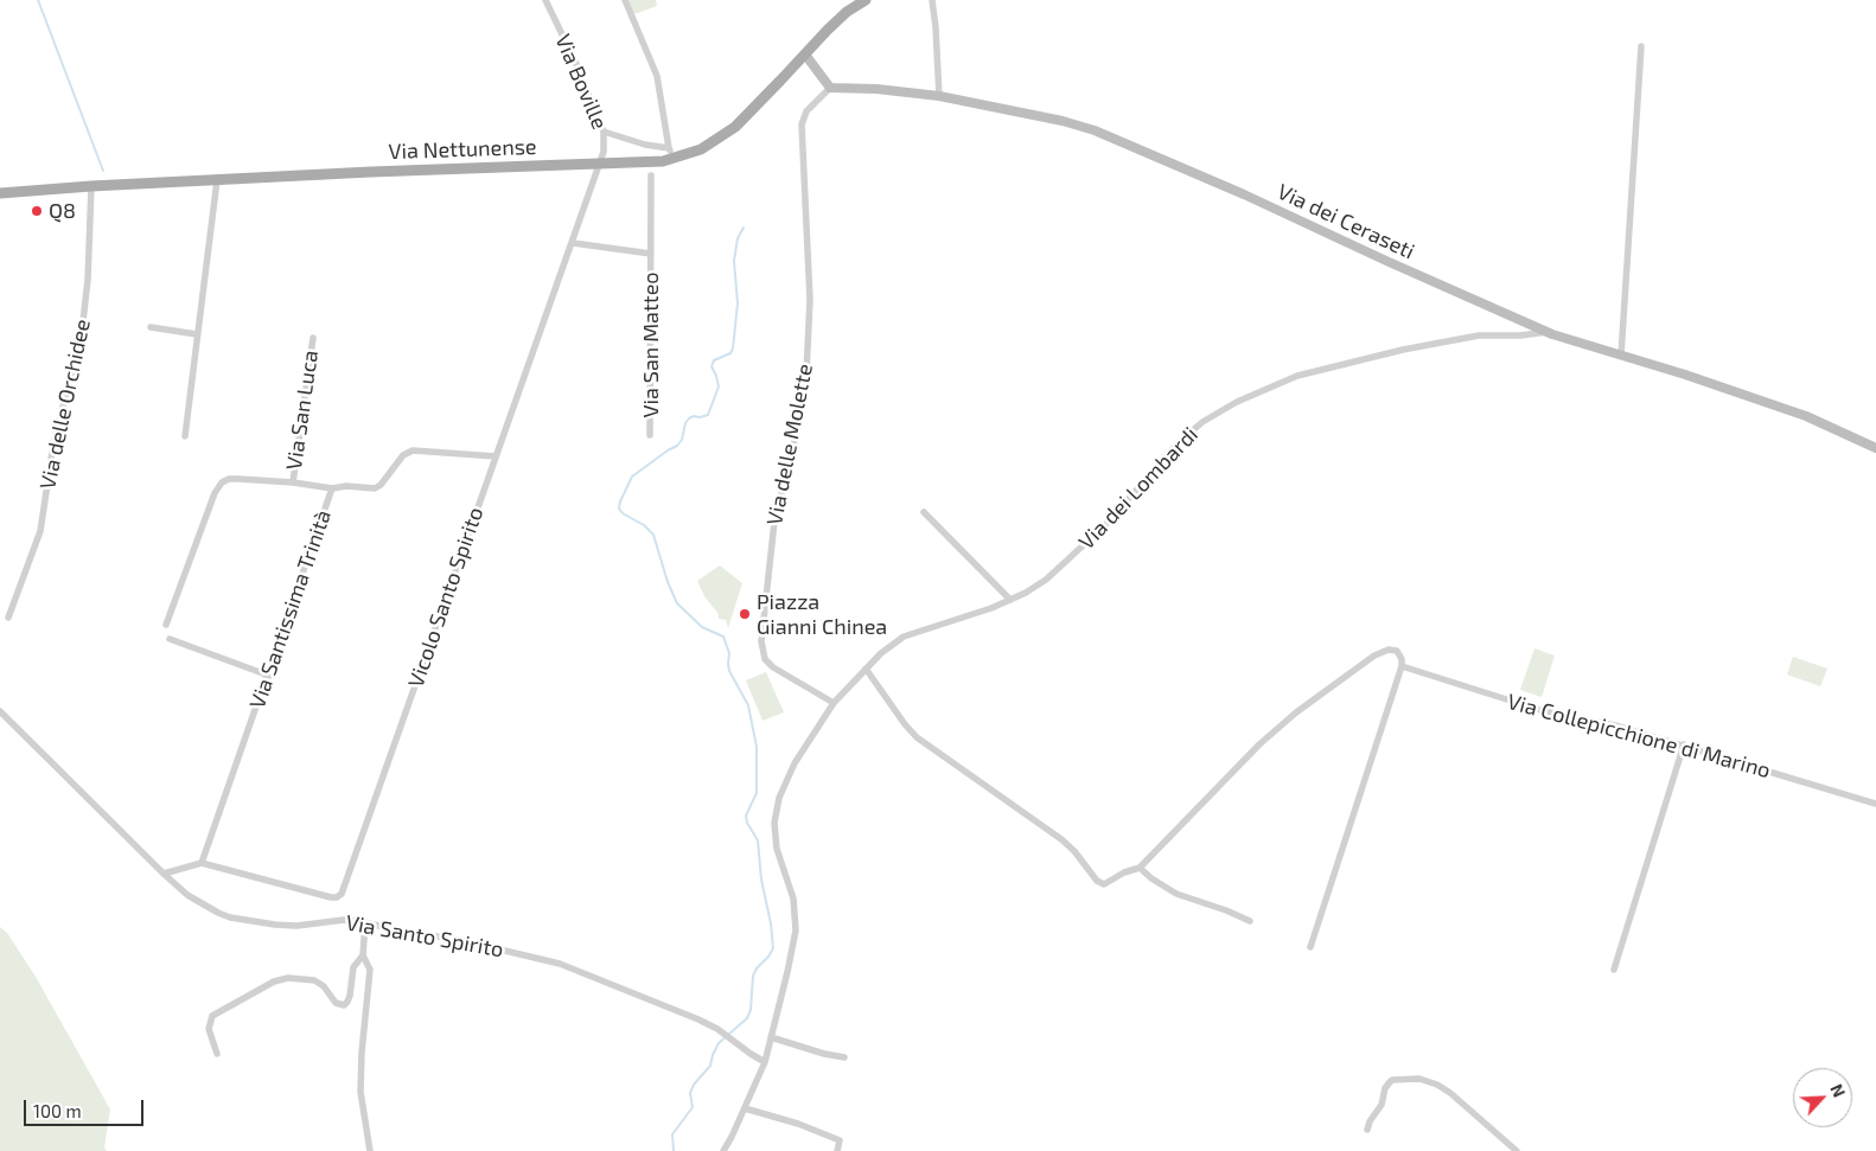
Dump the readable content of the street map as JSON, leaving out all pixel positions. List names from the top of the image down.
{
  "streets": {
    "main road": ["Via Nettunense"],
    "street": [
      "Via Boville",
      "Via dei Ceraseti",
      "Via San Matteo",
      "Via delle Orchidee",
      "Via San Luca",
      "Via delle Molette",
      "Via dei Lombardi",
      "Vicolo Santo Spirito",
      "Via Santissima Trinità",
      "Via Collepicchione di Marino",
      "Via Santo Spirito"
    ]
  },
  "crossings": [
    ["Via Boville", "Via Nettunense"],
    ["Via Boville", "Vicolo Santo Spirito"],
    ["Via Nettunense", "Via delle Orchidee"],
    ["Via Nettunense", "Vicolo Santo Spirito"],
    ["Via dei Ceraseti", "Via delle Molette"],
    ["Via dei Ceraseti", "Via dei Lombardi"],
    ["Via San Matteo", "Vicolo Santo Spirito"],
    ["Via delle Molette", "Via dei Lombardi"],
    ["Via dei Lombardi", "Via Collepicchione di Marino"],
    ["Via dei Lombardi", "Via Santo Spirito"],
    ["Vicolo Santo Spirito", "Via Santissima Trinità"]
  ],
  "places": ["Q8", "Piazza Gianni Chinea"],
  "scale_bar": "100 m",
  "north": "top right"
}
